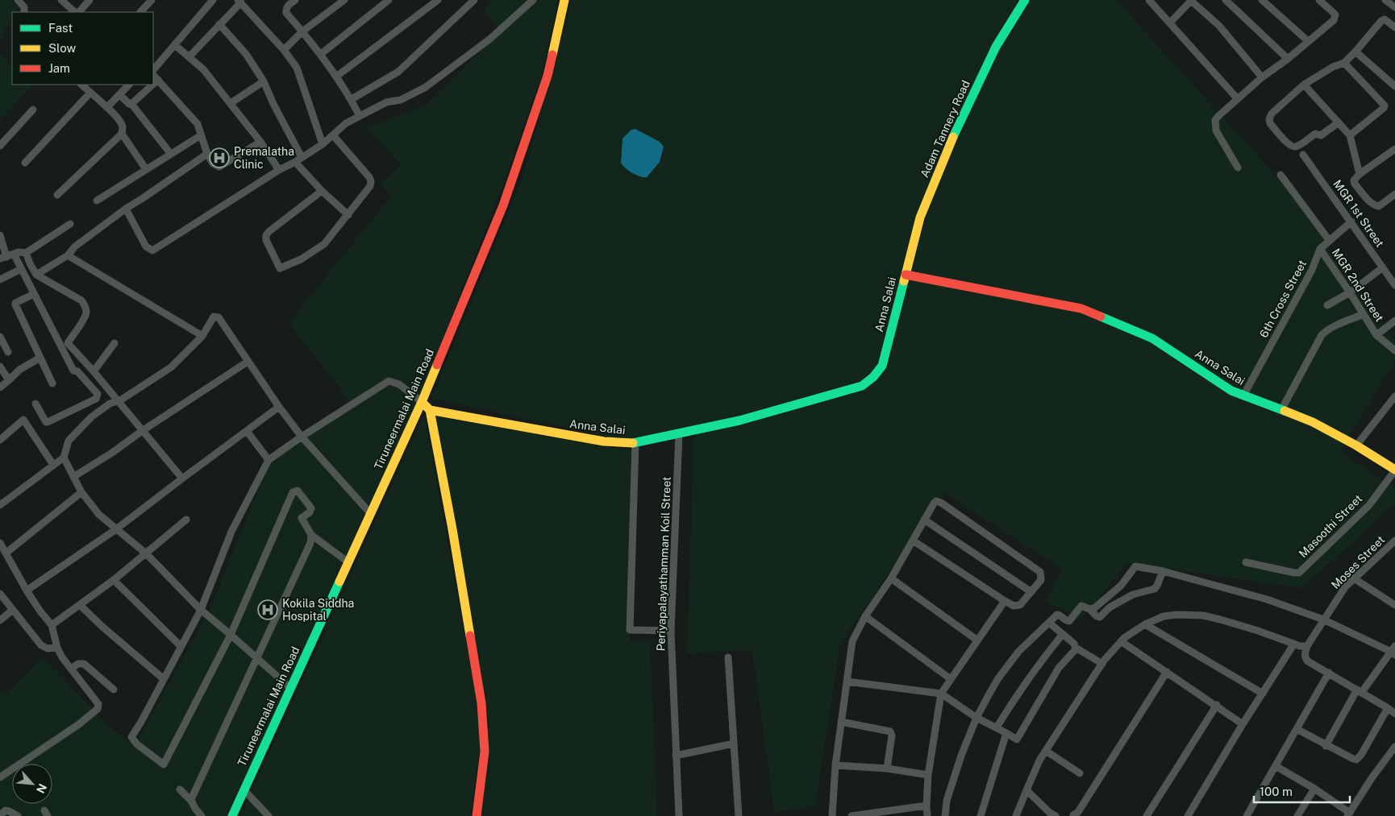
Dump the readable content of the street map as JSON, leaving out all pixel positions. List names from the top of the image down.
{
  "streets": {
    "street": [
      "Adam Tannery Road",
      "MGR 1st Street",
      "MGR 2nd Street",
      "6th Cross Street",
      "Anna Salai",
      "Tiruneermalai Main Road",
      "Masoothi Street",
      "Moses Street",
      "Periyapalayathamman Koil Street"
    ]
  },
  "crossings": [
    ["Adam Tannery Road", "Anna Salai"],
    ["MGR 1st Street", "6th Cross Street"],
    ["MGR 2nd Street", "6th Cross Street"],
    ["6th Cross Street", "Anna Salai"],
    ["Anna Salai", "Masoothi Street"],
    ["Anna Salai", "Periyapalayathamman Koil Street"]
  ],
  "places": {
    "hospital": ["Premalatha Clinic", "Kokila Siddha Hospital"]
  },
  "legend": ["Fast", "Slow", "Jam"],
  "scale_bar": "100 m",
  "north": "bottom right"
}
